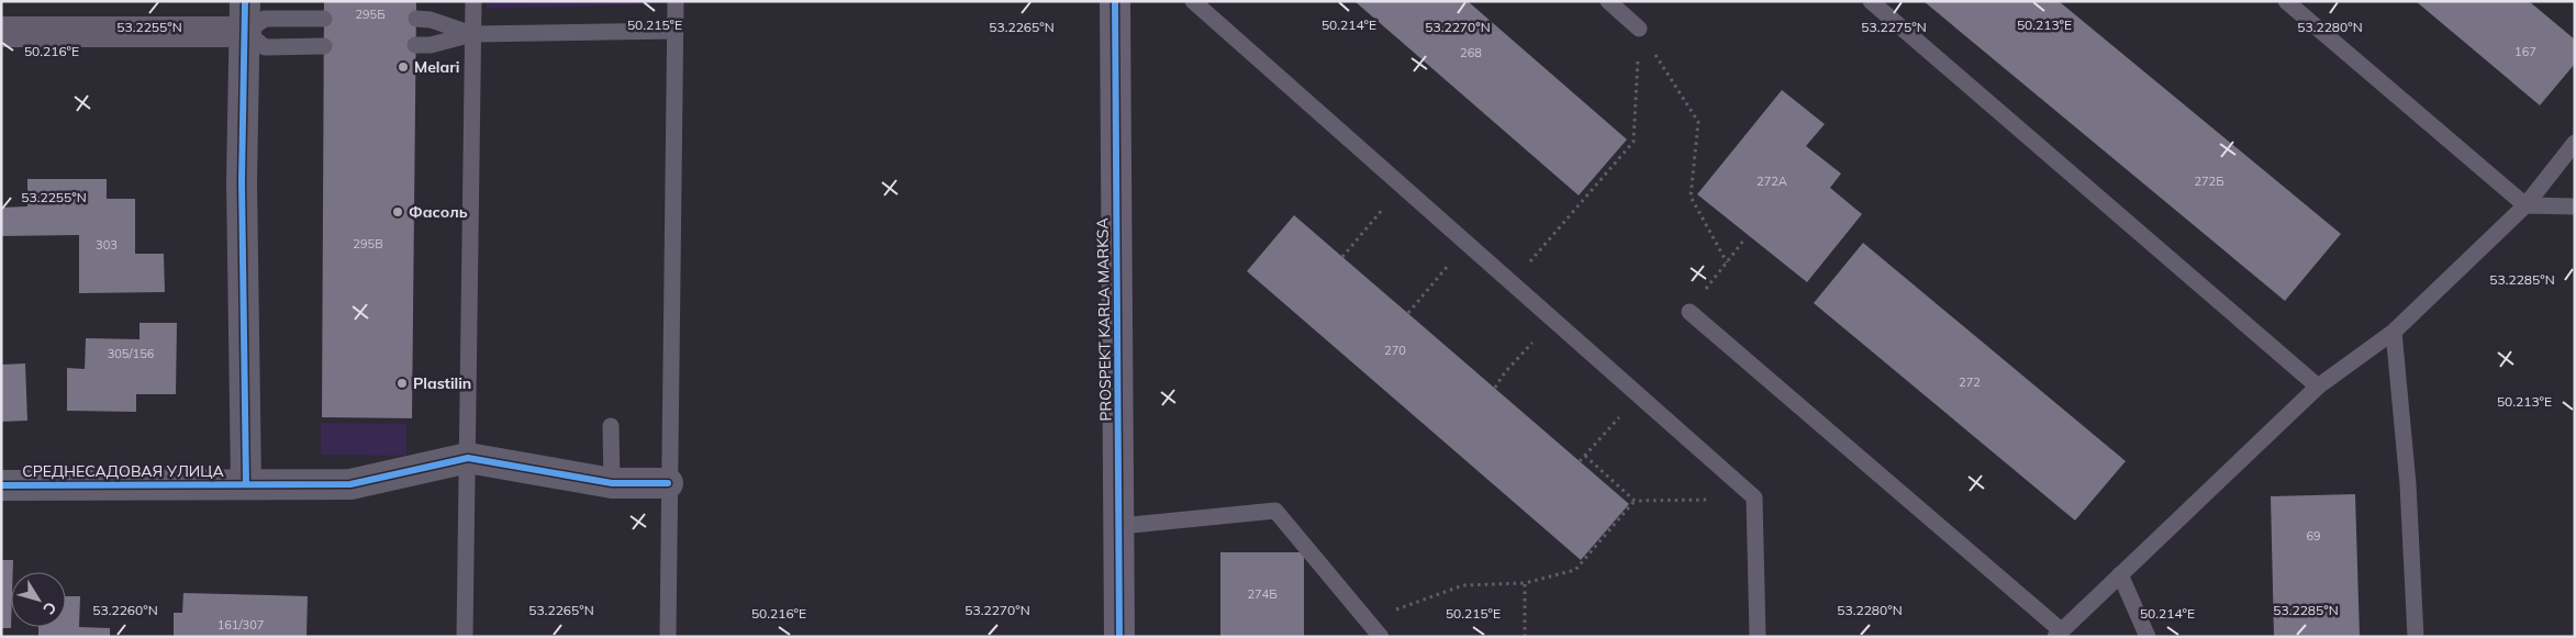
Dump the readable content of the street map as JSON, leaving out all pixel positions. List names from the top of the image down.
{
  "streets": {
    "street": ["PROSPEKT KARLA MARKSA", "СРЕДНЕСАДОВАЯ УЛИЦА"]
  },
  "places": ["Melari", "Фасоль", "Plastilin"],
  "house_numbers": [
    "295Б",
    "167",
    "268",
    "272А",
    "272Б",
    "295B",
    "303",
    "270",
    "305/156",
    "272",
    "69",
    "274Б",
    "161/307"
  ],
  "north": "bottom right",
  "coordinates": [
    "50.215°E",
    "50.214°E",
    "50.213°E",
    "53.2255°N",
    "53.2265°N",
    "53.2270°N",
    "53.2275°N",
    "53.2280°N",
    "50.216°E",
    "53.2285°N",
    "53.2260°N"
  ]
}
